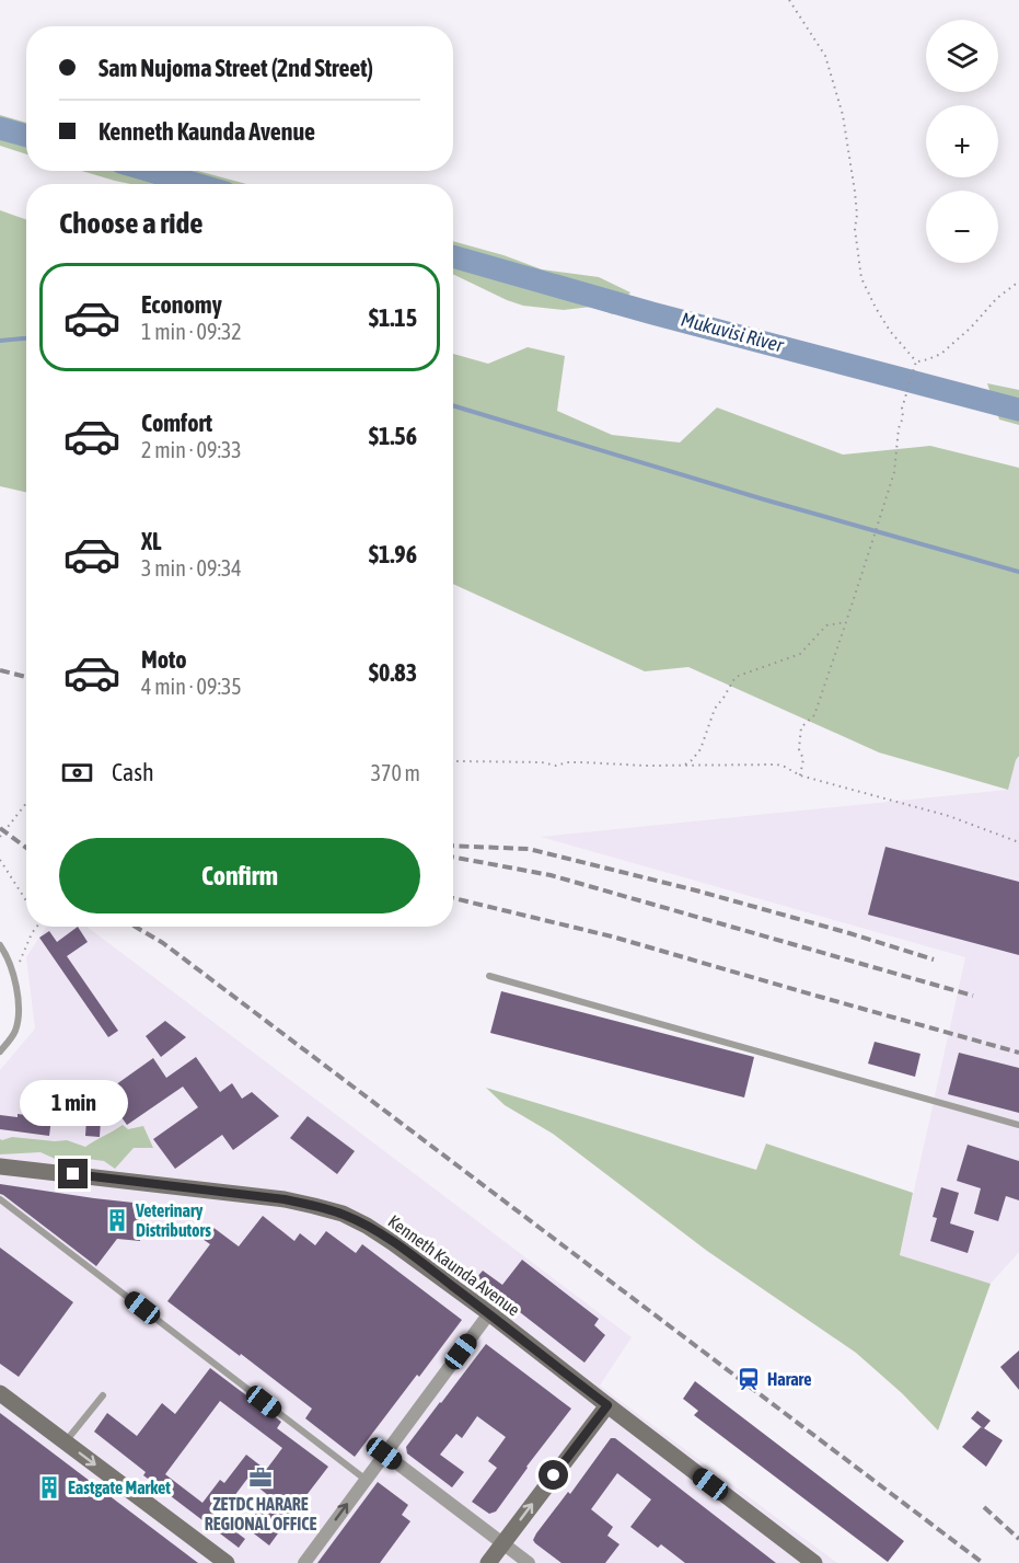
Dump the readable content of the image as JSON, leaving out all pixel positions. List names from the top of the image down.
{
  "streets": {
    "main road": ["Kenneth Kaunda Avenue"]
  },
  "water": ["Mukuvisi River"],
  "places": {
    "building": ["Veterinary Distributors", "Eastgate Market"],
    "station": ["Harare"],
    "office": ["ZETDC HARARE REGIONAL OFFICE"]
  },
  "page": {
    "map_buttons": ["+", "−"],
    "banner": ["Sam Nujoma Street (2nd Street)", "Kenneth Kaunda Avenue"],
    "heading": "Choose a ride",
    "list": [
      {
        "name": "Economy",
        "note": "1 min · 09:32",
        "value": "$1.15"
      },
      {
        "name": "Comfort",
        "note": "2 min · 09:33",
        "value": "$1.56"
      },
      {
        "name": "XL",
        "note": "3 min · 09:34",
        "value": "$1.96"
      },
      {
        "name": "Moto",
        "note": "4 min · 09:35",
        "value": "$0.83"
      }
    ],
    "pay": ["Cash", "370 m"],
    "buttons": "Confirm",
    "bubble": "1 min"
  }
}
